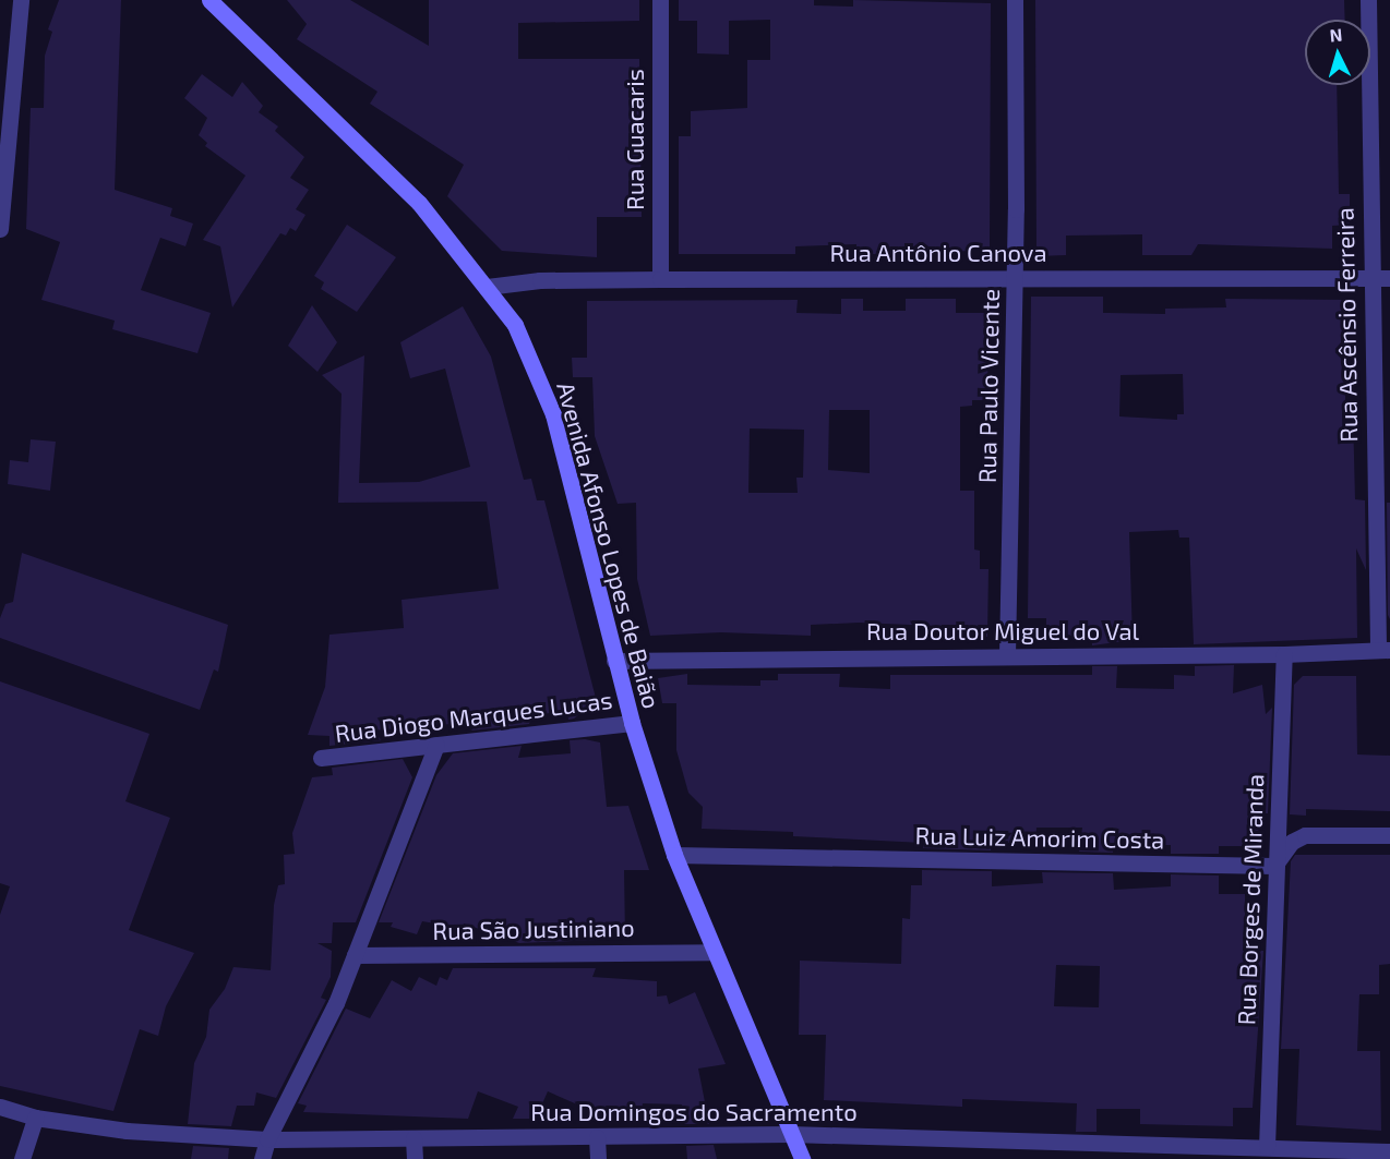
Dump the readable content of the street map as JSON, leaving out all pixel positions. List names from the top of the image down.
{
  "streets": {
    "street": [
      "Rua Guacaris",
      "Rua Antônio Canova",
      "Rua Ascênsio Ferreira",
      "Rua Paulo Vicente",
      "Avenida Afonso Lopes de Baião",
      "Rua Doutor Miguel do Val",
      "Rua Diogo Marques Lucas",
      "Rua Luiz Amorim Costa",
      "Rua Borges de Miranda",
      "Rua São Justiniano",
      "Rua Domingos do Sacramento"
    ]
  },
  "crossings": [
    ["Rua Guacaris", "Rua Antônio Canova"],
    ["Rua Antônio Canova", "Rua Ascênsio Ferreira"],
    ["Rua Antônio Canova", "Rua Paulo Vicente"],
    ["Rua Antônio Canova", "Avenida Afonso Lopes de Baião"],
    ["Rua Ascênsio Ferreira", "Rua Doutor Miguel do Val"],
    ["Rua Paulo Vicente", "Rua Doutor Miguel do Val"],
    ["Avenida Afonso Lopes de Baião", "Rua Doutor Miguel do Val"],
    ["Avenida Afonso Lopes de Baião", "Rua Diogo Marques Lucas"],
    ["Avenida Afonso Lopes de Baião", "Rua Luiz Amorim Costa"],
    ["Avenida Afonso Lopes de Baião", "Rua São Justiniano"],
    ["Avenida Afonso Lopes de Baião", "Rua Domingos do Sacramento"],
    ["Rua Doutor Miguel do Val", "Rua Borges de Miranda"],
    ["Rua Luiz Amorim Costa", "Rua Borges de Miranda"],
    ["Rua Borges de Miranda", "Rua Domingos do Sacramento"]
  ],
  "north": "top"
}
